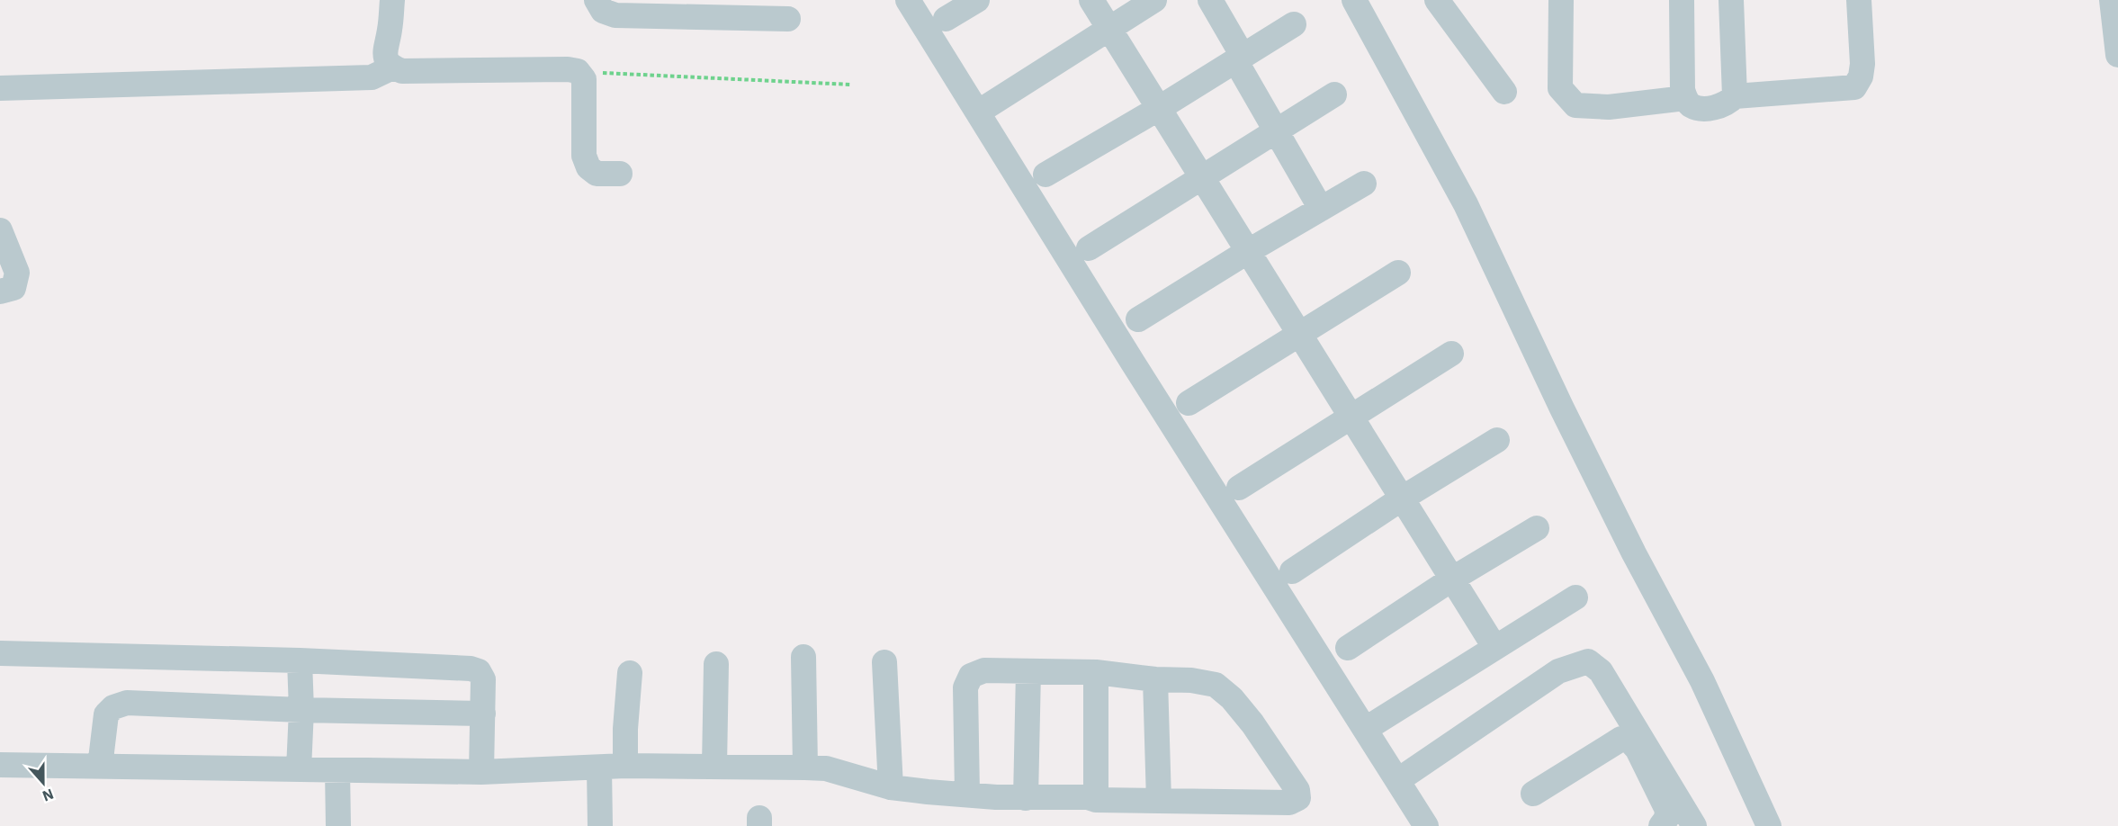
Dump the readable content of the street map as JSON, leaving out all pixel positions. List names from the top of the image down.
{
  "north": "bottom"
}
